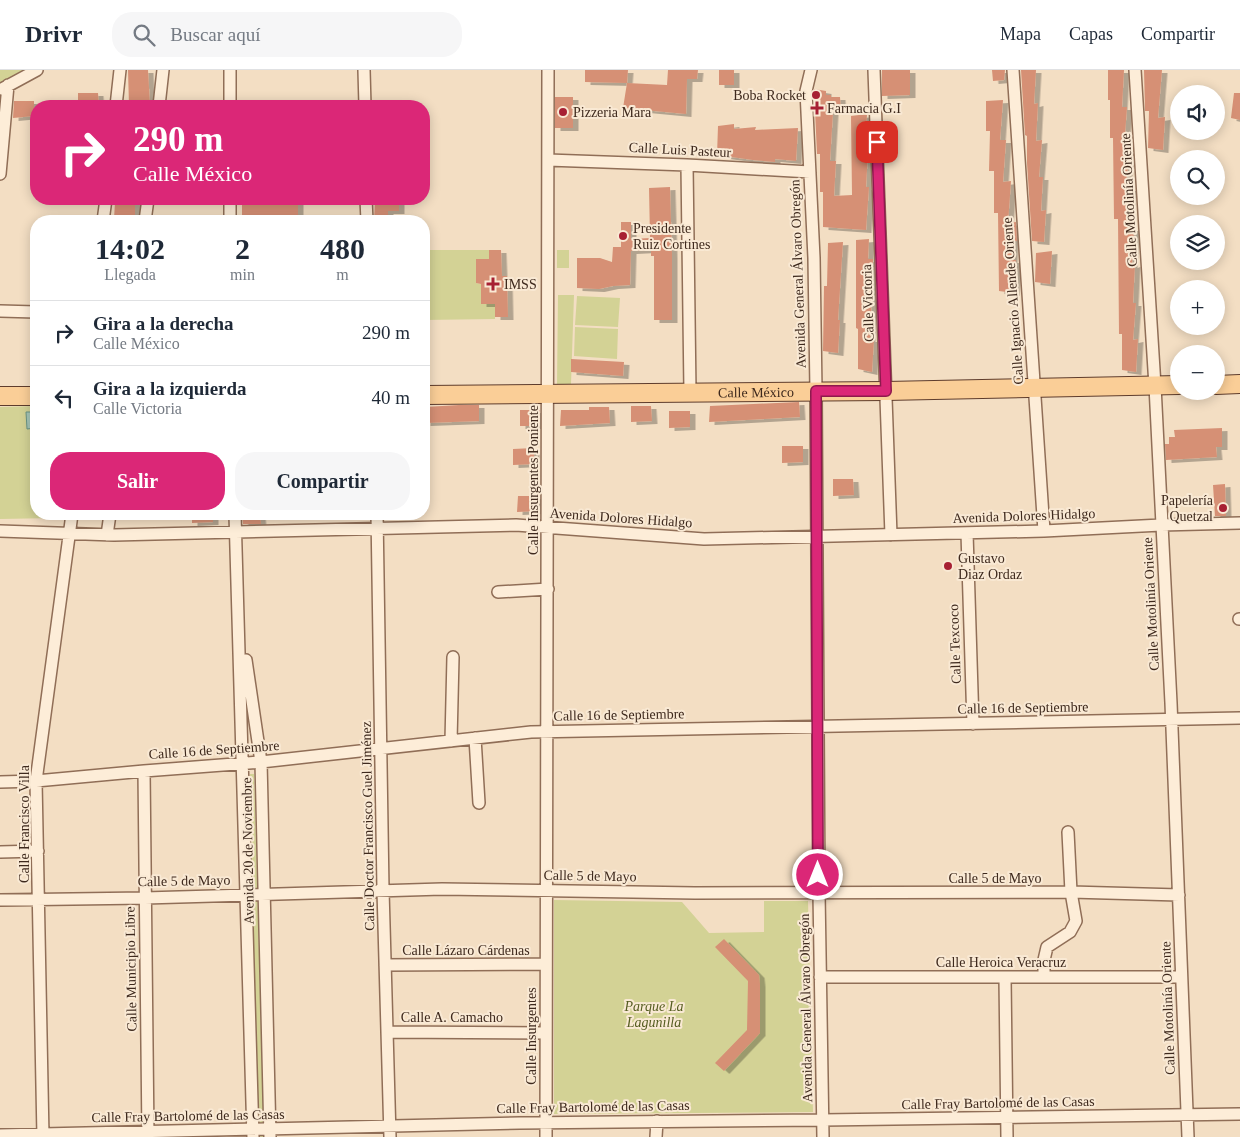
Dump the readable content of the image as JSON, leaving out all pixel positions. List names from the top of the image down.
{
  "streets": {
    "main road": ["Calle México"],
    "street": [
      "Calle Luis Pasteur",
      "Calle Motolinía Oriente",
      "Avenida General Álvaro Obregón",
      "Calle Ignacio Allende Oriente",
      "Calle Victoria",
      "Calle Insurgentes Poniente",
      "Avenida Dolores Hidalgo",
      "Calle Texcoco",
      "Calle 16 de Septiembre",
      "Calle Francisco Villa",
      "Calle Doctor Francisco Guel Jiménez",
      "Avenida 20 de Noviembre",
      "Calle 5 de Mayo",
      "Calle Lázaro Cárdenas",
      "Calle Heroica Veracruz",
      "Calle Municipio Libre",
      "Calle A. Camacho",
      "Calle Insurgentes",
      "Calle Fray Bartolomé de las Casas"
    ]
  },
  "crossings": [
    ["Calle Luis Pasteur", "Avenida General Álvaro Obregón"],
    ["Calle Luis Pasteur", "Calle Insurgentes Poniente"],
    ["Calle Motolinía Oriente", "Calle México"],
    ["Calle Motolinía Oriente", "Avenida Dolores Hidalgo"],
    ["Calle Motolinía Oriente", "Calle 16 de Septiembre"],
    ["Calle Motolinía Oriente", "Calle 5 de Mayo"],
    ["Calle Motolinía Oriente", "Calle Heroica Veracruz"],
    ["Calle Motolinía Oriente", "Calle Fray Bartolomé de las Casas"],
    ["Avenida General Álvaro Obregón", "Calle México"],
    ["Avenida General Álvaro Obregón", "Avenida Dolores Hidalgo"],
    ["Avenida General Álvaro Obregón", "Calle 16 de Septiembre"],
    ["Avenida General Álvaro Obregón", "Calle 5 de Mayo"],
    ["Avenida General Álvaro Obregón", "Calle Heroica Veracruz"],
    ["Avenida General Álvaro Obregón", "Calle Fray Bartolomé de las Casas"],
    ["Calle Ignacio Allende Oriente", "Calle México"],
    ["Calle Ignacio Allende Oriente", "Avenida Dolores Hidalgo"],
    ["Calle Victoria", "Calle México"],
    ["Calle Victoria", "Avenida Dolores Hidalgo"],
    ["Calle México", "Calle Insurgentes Poniente"],
    ["Calle Insurgentes Poniente", "Avenida Dolores Hidalgo"],
    ["Calle Insurgentes Poniente", "Calle 16 de Septiembre"],
    ["Calle Insurgentes Poniente", "Calle 5 de Mayo"],
    ["Calle Insurgentes Poniente", "Calle Insurgentes"],
    ["Avenida Dolores Hidalgo", "Calle Texcoco"],
    ["Avenida Dolores Hidalgo", "Calle Francisco Villa"],
    ["Avenida Dolores Hidalgo", "Calle Doctor Francisco Guel Jiménez"],
    ["Calle Texcoco", "Calle 16 de Septiembre"],
    ["Calle 16 de Septiembre", "Calle Francisco Villa"],
    ["Calle 16 de Septiembre", "Calle Doctor Francisco Guel Jiménez"],
    ["Calle 16 de Septiembre", "Avenida 20 de Noviembre"],
    ["Calle 16 de Septiembre", "Calle Municipio Libre"],
    ["Calle Francisco Villa", "Calle 5 de Mayo"],
    ["Calle Francisco Villa", "Calle Fray Bartolomé de las Casas"],
    ["Calle Doctor Francisco Guel Jiménez", "Calle 5 de Mayo"],
    ["Calle Doctor Francisco Guel Jiménez", "Calle Lázaro Cárdenas"],
    ["Calle Doctor Francisco Guel Jiménez", "Calle A. Camacho"],
    ["Calle Doctor Francisco Guel Jiménez", "Calle Fray Bartolomé de las Casas"],
    ["Avenida 20 de Noviembre", "Calle 5 de Mayo"],
    ["Avenida 20 de Noviembre", "Calle Fray Bartolomé de las Casas"],
    ["Calle 5 de Mayo", "Calle Municipio Libre"],
    ["Calle 5 de Mayo", "Calle Insurgentes"],
    ["Calle Lázaro Cárdenas", "Calle Insurgentes"],
    ["Calle Municipio Libre", "Calle Fray Bartolomé de las Casas"],
    ["Calle A. Camacho", "Calle Insurgentes"],
    ["Calle Insurgentes", "Calle Fray Bartolomé de las Casas"]
  ],
  "parks": ["Parque La Lagunilla"],
  "places": {
    "other": [
      "Boba Rocket",
      "Pizzeria Mara",
      "Presidente Ruiz Cortines",
      "Papelería Quetzal",
      "Gustavo Diaz Ordaz"
    ],
    "health": ["Farmacia G.I", "IMSS"]
  },
  "page": {
    "header": "Drivr",
    "search": "Buscar aquí",
    "nav": ["Mapa", "Capas", "Compartir"],
    "map_buttons": ["+", "−"],
    "turn": ["290 m", "Calle México"],
    "eta": [
      "14:02",
      "Llegada",
      "2",
      "min",
      "480",
      "m"
    ],
    "list": [
      {
        "name": "Gira a la derecha",
        "note": "Calle México",
        "value": "290 m"
      },
      {
        "name": "Gira a la izquierda",
        "note": "Calle Victoria",
        "value": "40 m"
      }
    ],
    "buttons": ["Salir", "Compartir"]
  }
}
